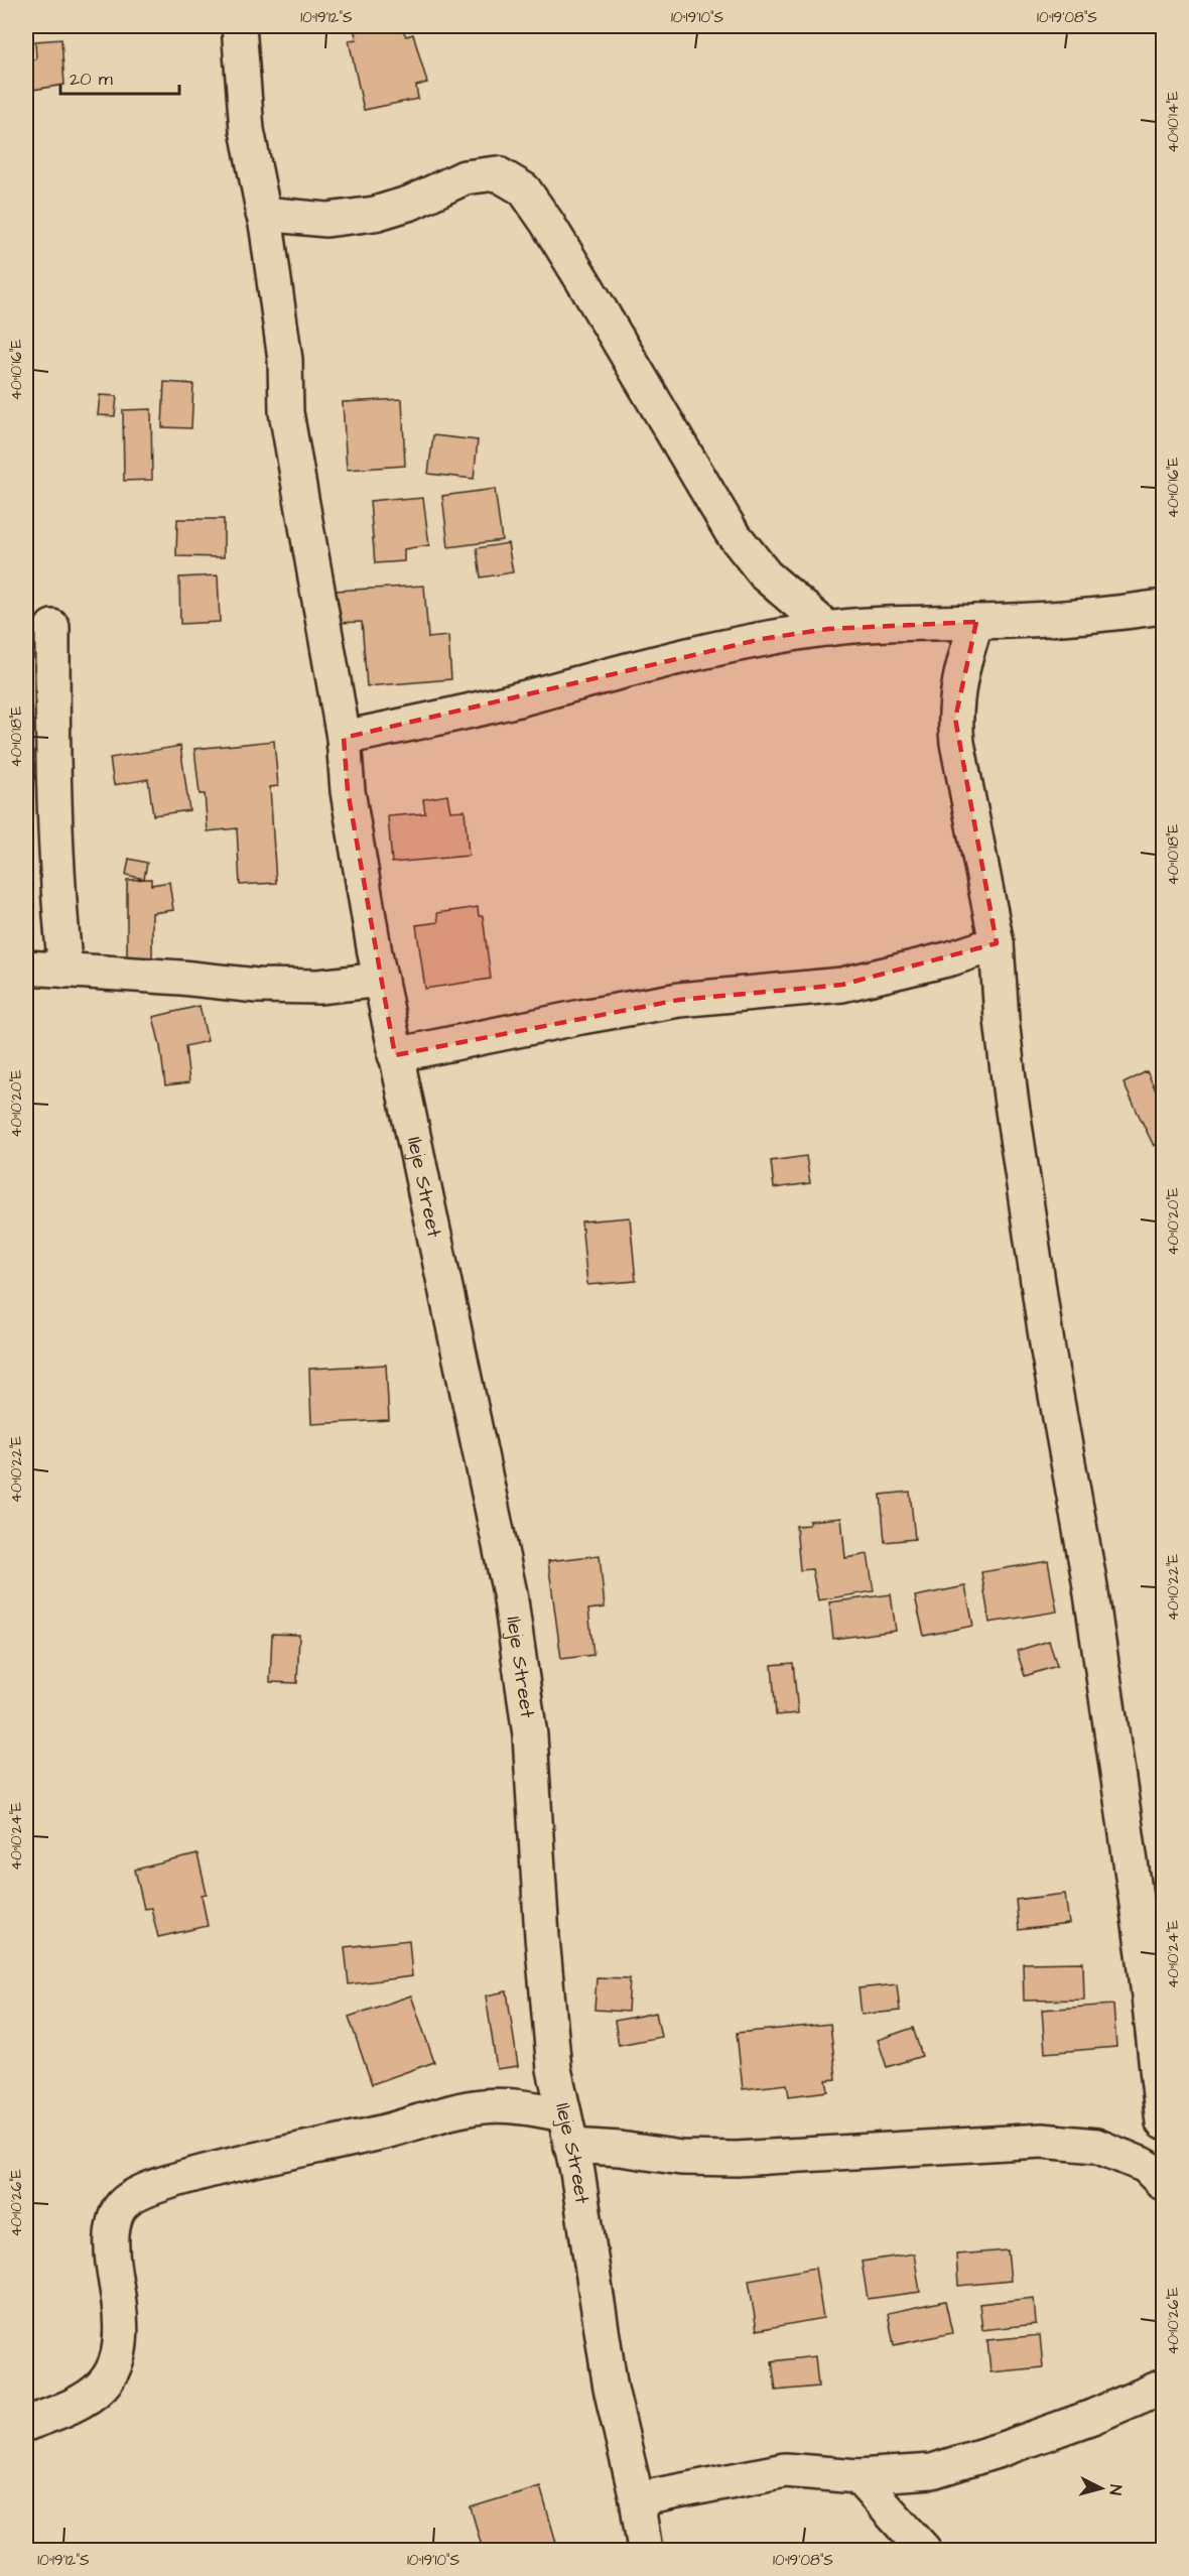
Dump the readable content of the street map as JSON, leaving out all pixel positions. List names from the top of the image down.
{
  "streets": {
    "street": ["Ileje Street"]
  },
  "scale_bar": "20 m",
  "north": "right",
  "coordinates": [
    "10°19'12\"S",
    "10°19'10\"S",
    "10°19'08\"S",
    "40°10'14\"E",
    "40°10'16\"E",
    "40°10'18\"E",
    "40°10'20\"E",
    "40°10'22\"E",
    "40°10'24\"E",
    "40°10'26\"E"
  ]
}
